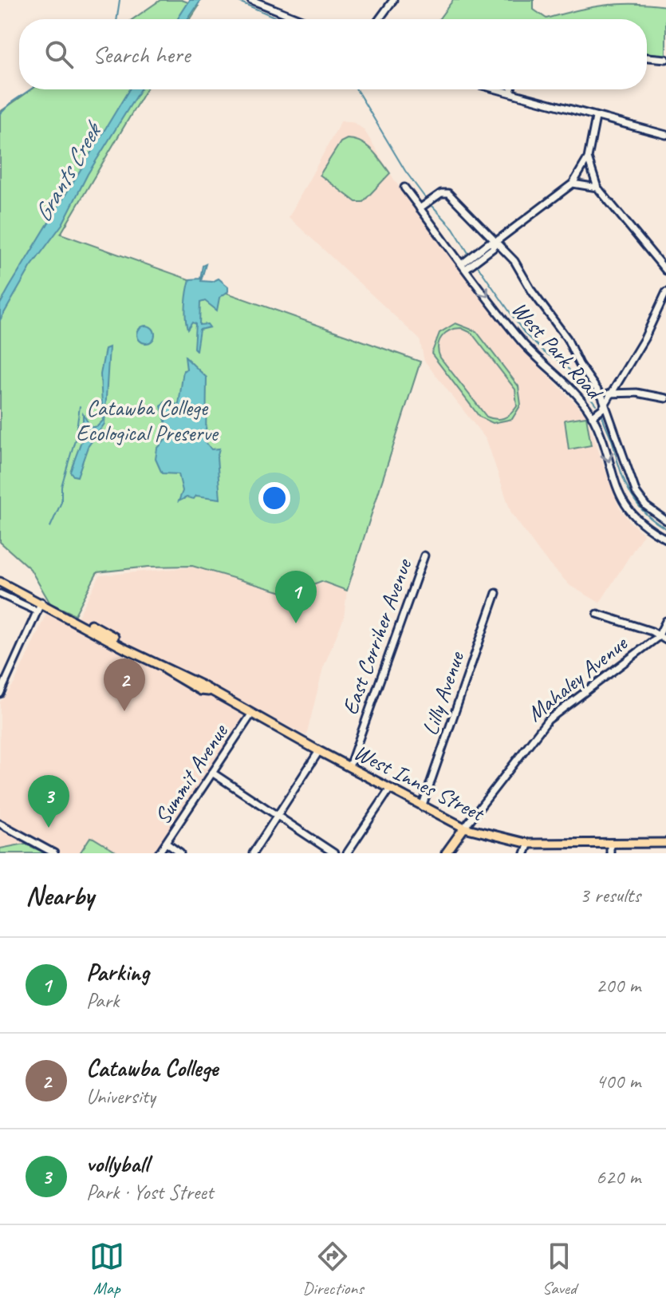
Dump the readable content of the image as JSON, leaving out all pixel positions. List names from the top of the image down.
{
  "streets": {
    "main road": ["West Innes Street"],
    "street": [
      "West Park Road",
      "East Corriher Avenue",
      "Mahaley Avenue",
      "Lilly Avenue",
      "Summit Avenue"
    ]
  },
  "crossings": [
    ["East Corriher Avenue", "West Innes Street"],
    ["Mahaley Avenue", "West Innes Street"],
    ["Lilly Avenue", "West Innes Street"],
    ["Summit Avenue", "West Innes Street"]
  ],
  "water": ["Grants Creek"],
  "parks": ["Catawba College Ecological Preserve"],
  "page": {
    "search": "Search here",
    "pins": ["1", "2", "3"],
    "heading": ["Nearby", "3 results"],
    "list": [
      {
        "mark": "1",
        "name": "Parking",
        "note": "Park",
        "value": "200 m"
      },
      {
        "mark": "2",
        "name": "Catawba College",
        "note": "University",
        "value": "400 m"
      },
      {
        "mark": "3",
        "name": "vollyball",
        "note": "Park · Yost Street",
        "value": "620 m"
      }
    ],
    "nav": ["Map", "Directions", "Saved"]
  }
}
